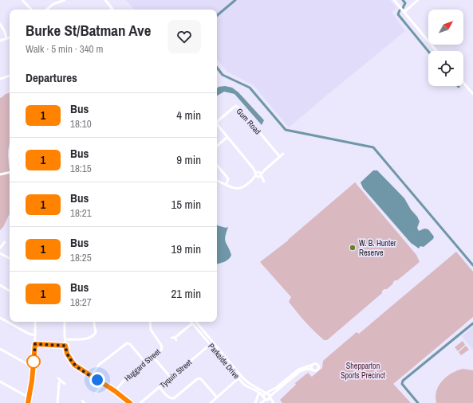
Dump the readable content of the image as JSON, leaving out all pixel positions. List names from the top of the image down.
{
  "streets": {
    "street": [
      "Gum Road",
      "Parkside Drive",
      "Huggard Street",
      "Tyquin Street"
    ]
  },
  "crossings": [
    ["Parkside Drive", "Tyquin Street"]
  ],
  "parks": ["Shepparton Sports Precinct"],
  "places": ["W. B. Hunter Reserve"],
  "lines": ["bus line 1"],
  "north": "top right",
  "page": {
    "heading": [
      ["Burke St/Batman Ave", "Walk · 5 min · 340 m"],
      "Departures"
    ],
    "list": [
      {
        "mark": "1",
        "name": "Bus",
        "note": "18:10",
        "value": "4 min"
      },
      {
        "mark": "1",
        "name": "Bus",
        "note": "18:15",
        "value": "9 min"
      },
      {
        "mark": "1",
        "name": "Bus",
        "note": "18:21",
        "value": "15 min"
      },
      {
        "mark": "1",
        "name": "Bus",
        "note": "18:25",
        "value": "19 min"
      },
      {
        "mark": "1",
        "name": "Bus",
        "note": "18:27",
        "value": "21 min"
      }
    ]
  }
}
